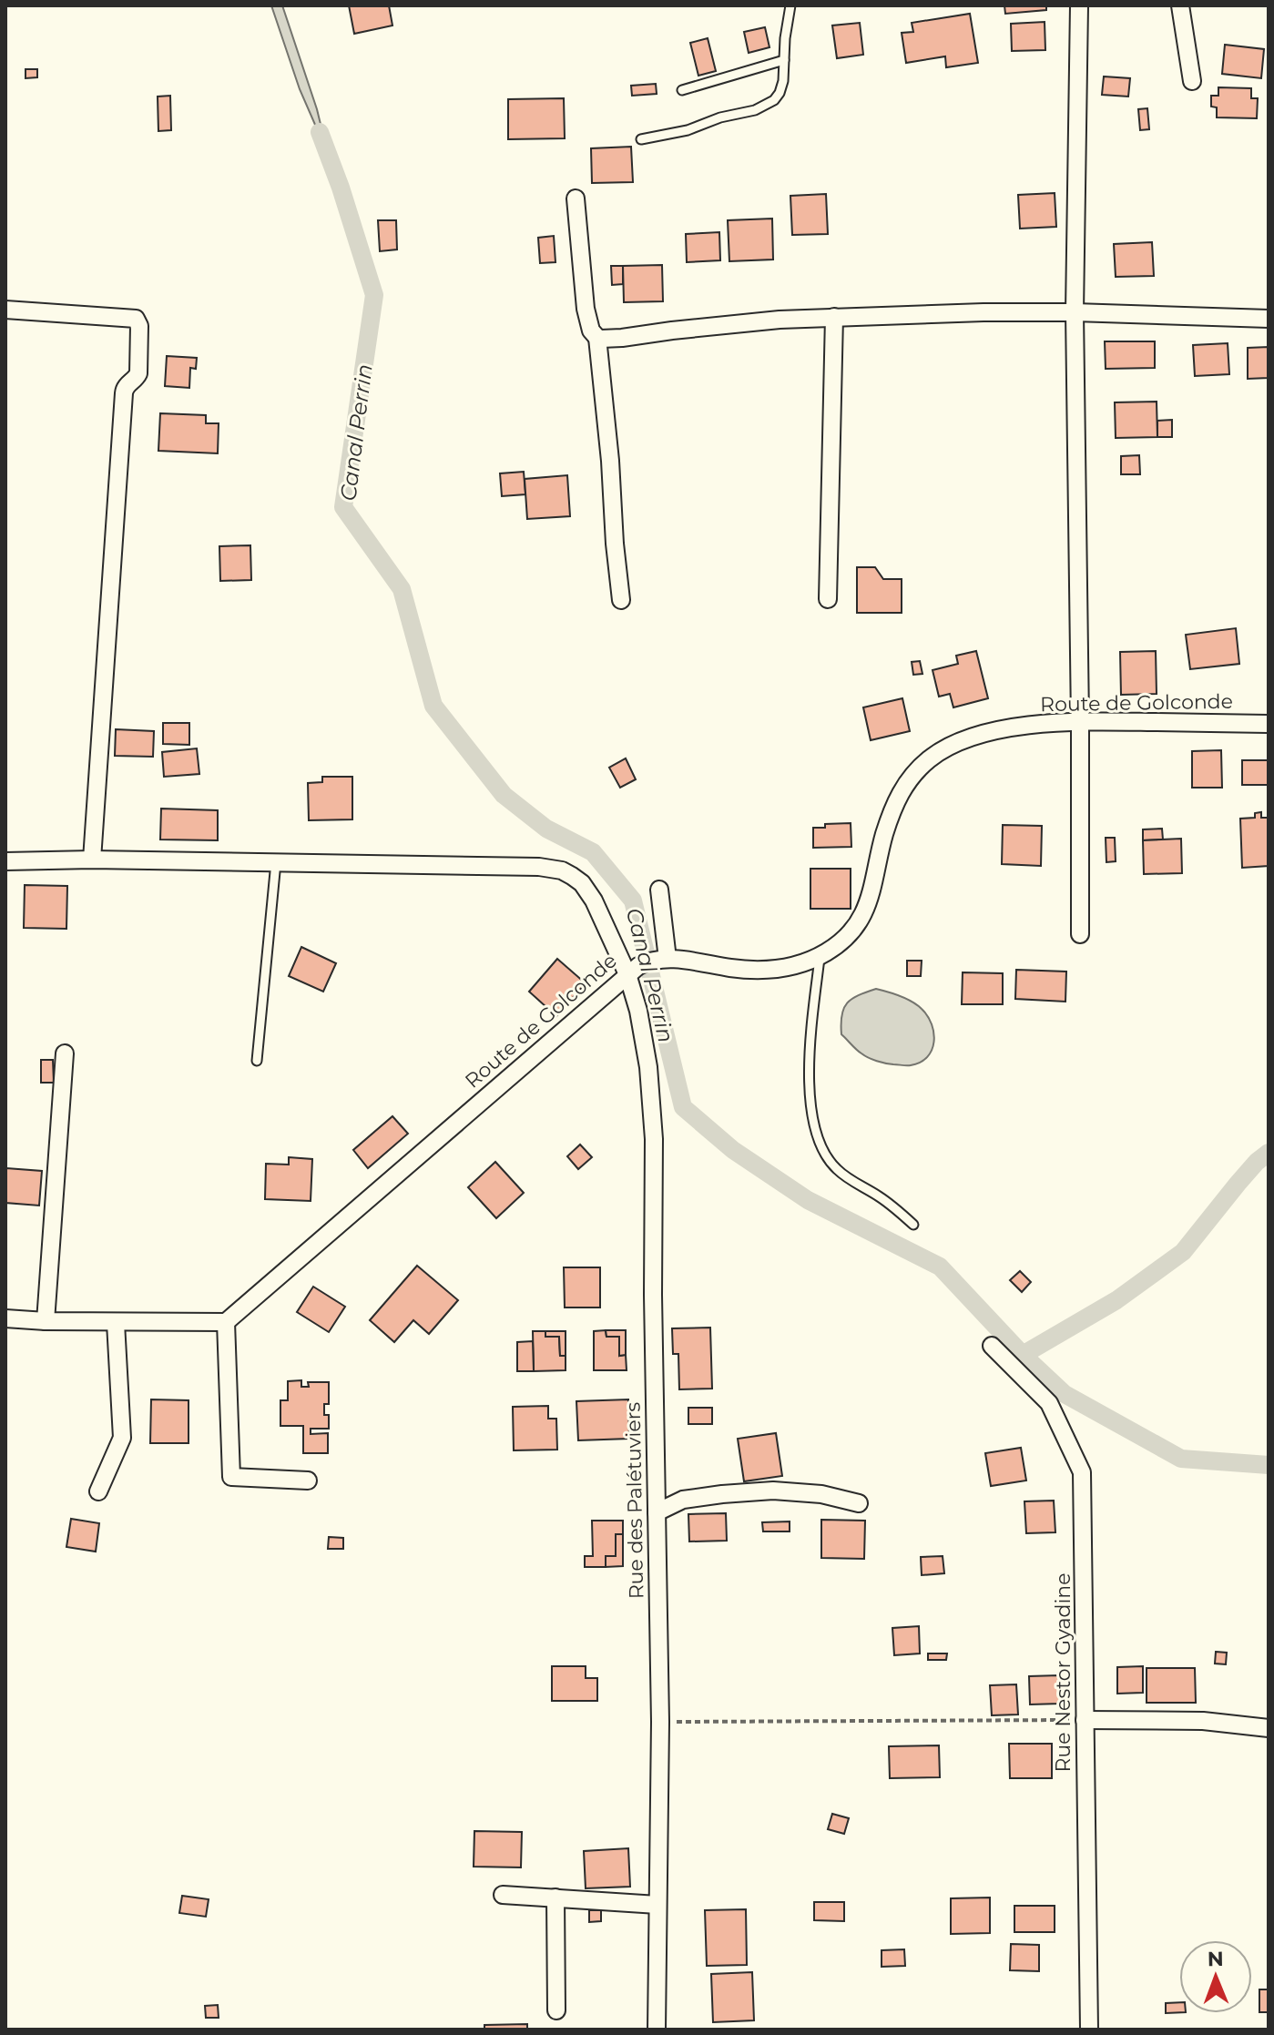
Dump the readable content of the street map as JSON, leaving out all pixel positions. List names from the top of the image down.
{
  "streets": {
    "street": ["Route de Golconde", "Rue des Palétuviers", "Rue Nestor Gyadine"]
  },
  "crossings": [
    ["Route de Golconde", "Rue des Palétuviers"]
  ],
  "water": ["Canal Perrin"],
  "north": "top"
}
